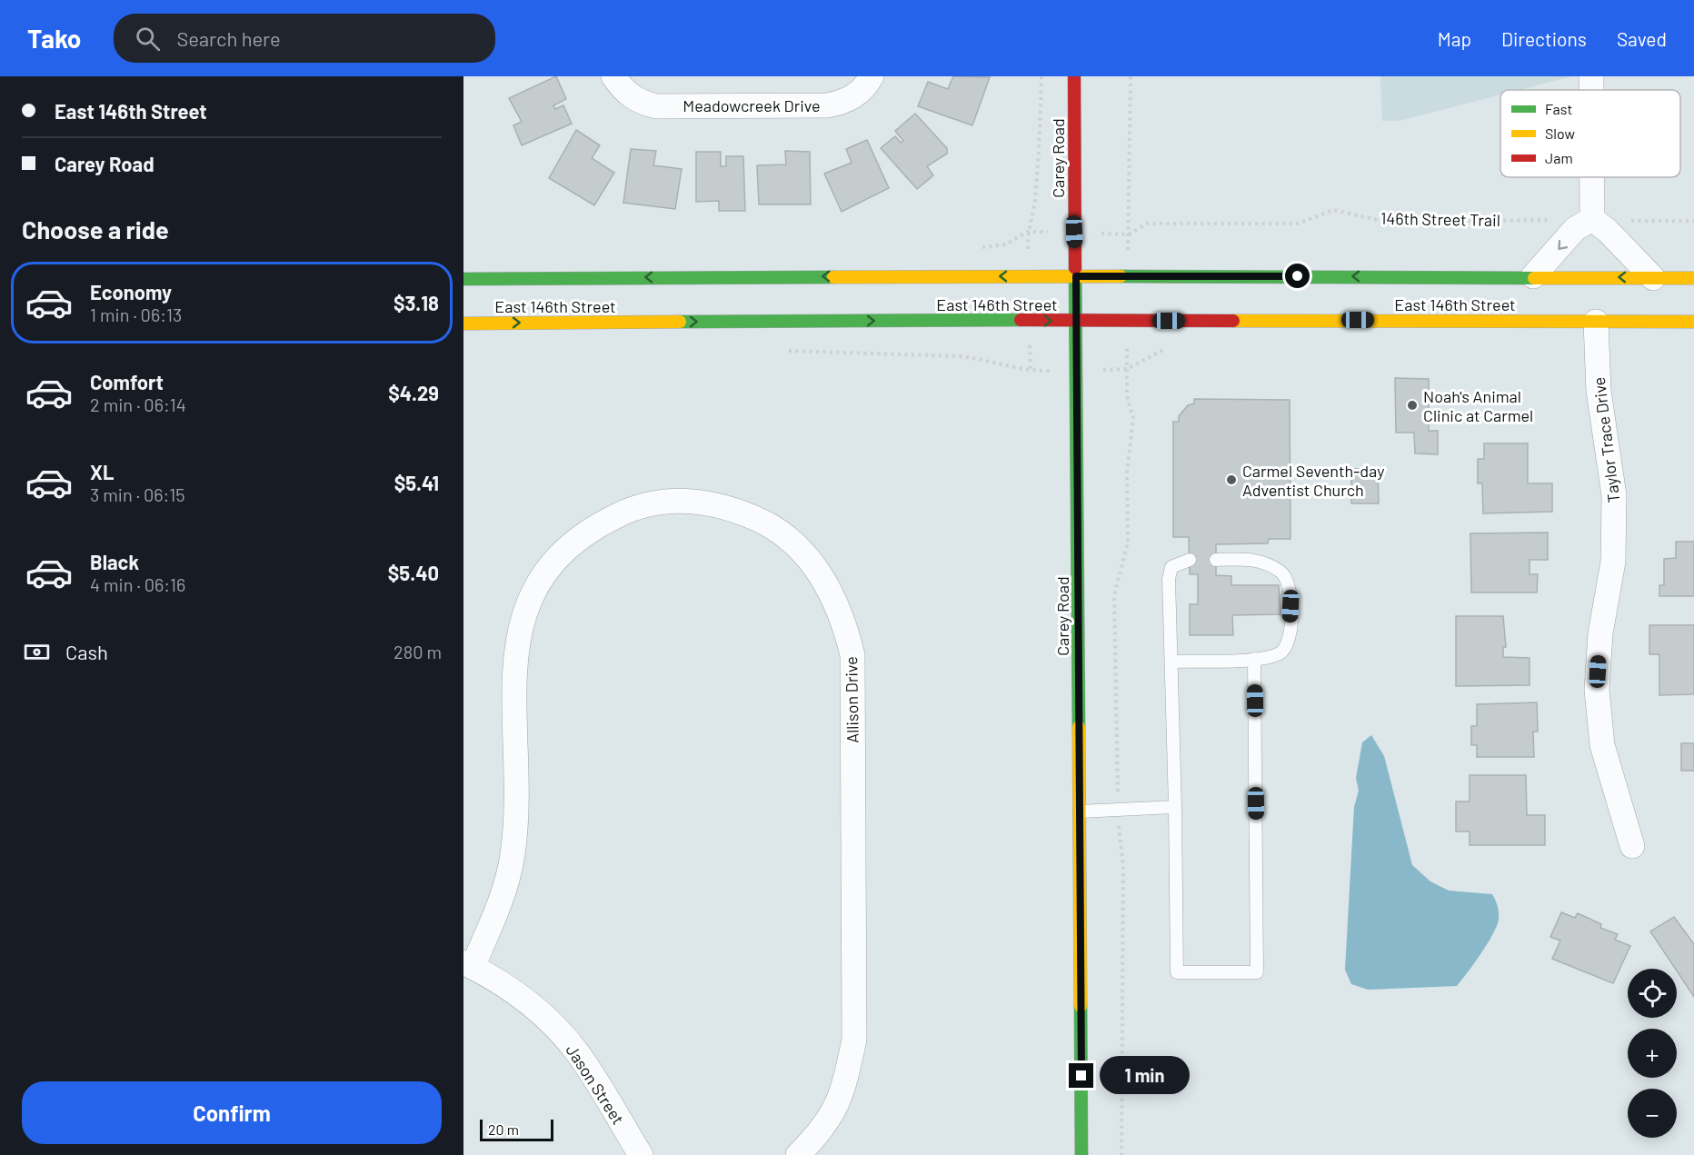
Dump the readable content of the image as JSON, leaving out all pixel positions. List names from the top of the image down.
{
  "streets": {
    "main road": ["Carey Road", "East 146th Street"],
    "street": [
      "Meadowcreek Drive",
      "Taylor Trace Drive",
      "Allison Drive",
      "Jason Street"
    ],
    "path": ["146th Street Trail"]
  },
  "crossings": [
    ["Carey Road", "East 146th Street"],
    ["East 146th Street", "Taylor Trace Drive"],
    ["Allison Drive", "Jason Street"]
  ],
  "places": ["Noah's Animal Clinic at Carmel", "Carmel Seventh-day Adventist Church"],
  "legend": ["Fast", "Slow", "Jam"],
  "scale_bar": "20 m",
  "page": {
    "header": "Tako",
    "search": "Search here",
    "nav": ["Map", "Directions", "Saved"],
    "banner": ["East 146th Street", "Carey Road"],
    "heading": "Choose a ride",
    "list": [
      {
        "name": "Economy",
        "note": "1 min · 06:13",
        "value": "$3.18"
      },
      {
        "name": "Comfort",
        "note": "2 min · 06:14",
        "value": "$4.29"
      },
      {
        "name": "XL",
        "note": "3 min · 06:15",
        "value": "$5.41"
      },
      {
        "name": "Black",
        "note": "4 min · 06:16",
        "value": "$5.40"
      }
    ],
    "pay": ["Cash", "280 m"],
    "map_buttons": ["+", "−"],
    "bubble": "1 min",
    "buttons": "Confirm",
    "scale": "20 m"
  }
}
